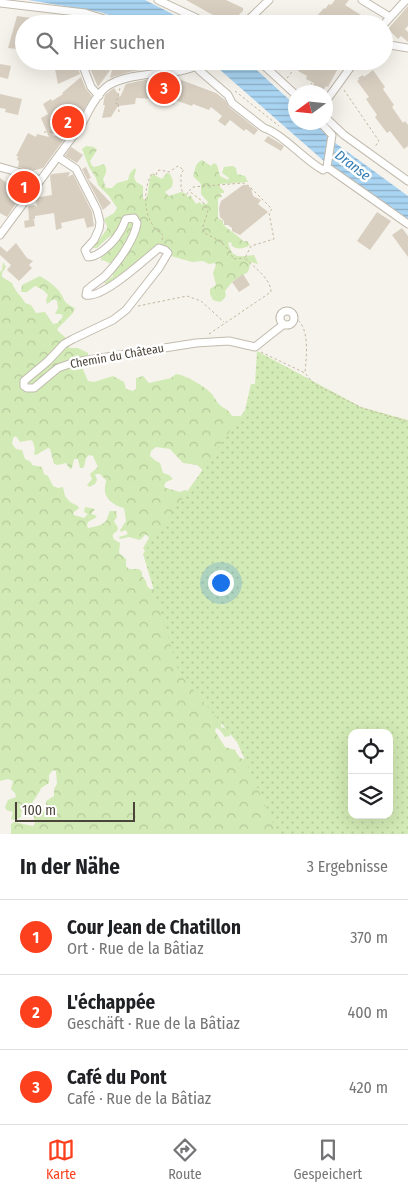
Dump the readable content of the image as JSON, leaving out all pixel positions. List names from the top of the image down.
{
  "streets": {
    "street": ["Chemin du Château"]
  },
  "water": ["Dranse"],
  "scale_bar": "100 m",
  "north": "left",
  "page": {
    "search": "Hier suchen",
    "pins": ["3", "2", "1"],
    "scale": "100 m",
    "heading": ["In der Nähe", "3 Ergebnisse"],
    "list": [
      {
        "mark": "1",
        "name": "Cour Jean de Chatillon",
        "note": "Ort · Rue de la Bâtiaz",
        "value": "370 m"
      },
      {
        "mark": "2",
        "name": "L'échappée",
        "note": "Geschäft · Rue de la Bâtiaz",
        "value": "400 m"
      },
      {
        "mark": "3",
        "name": "Café du Pont",
        "note": "Café · Rue de la Bâtiaz",
        "value": "420 m"
      }
    ],
    "nav": ["Karte", "Route", "Gespeichert"]
  }
}
